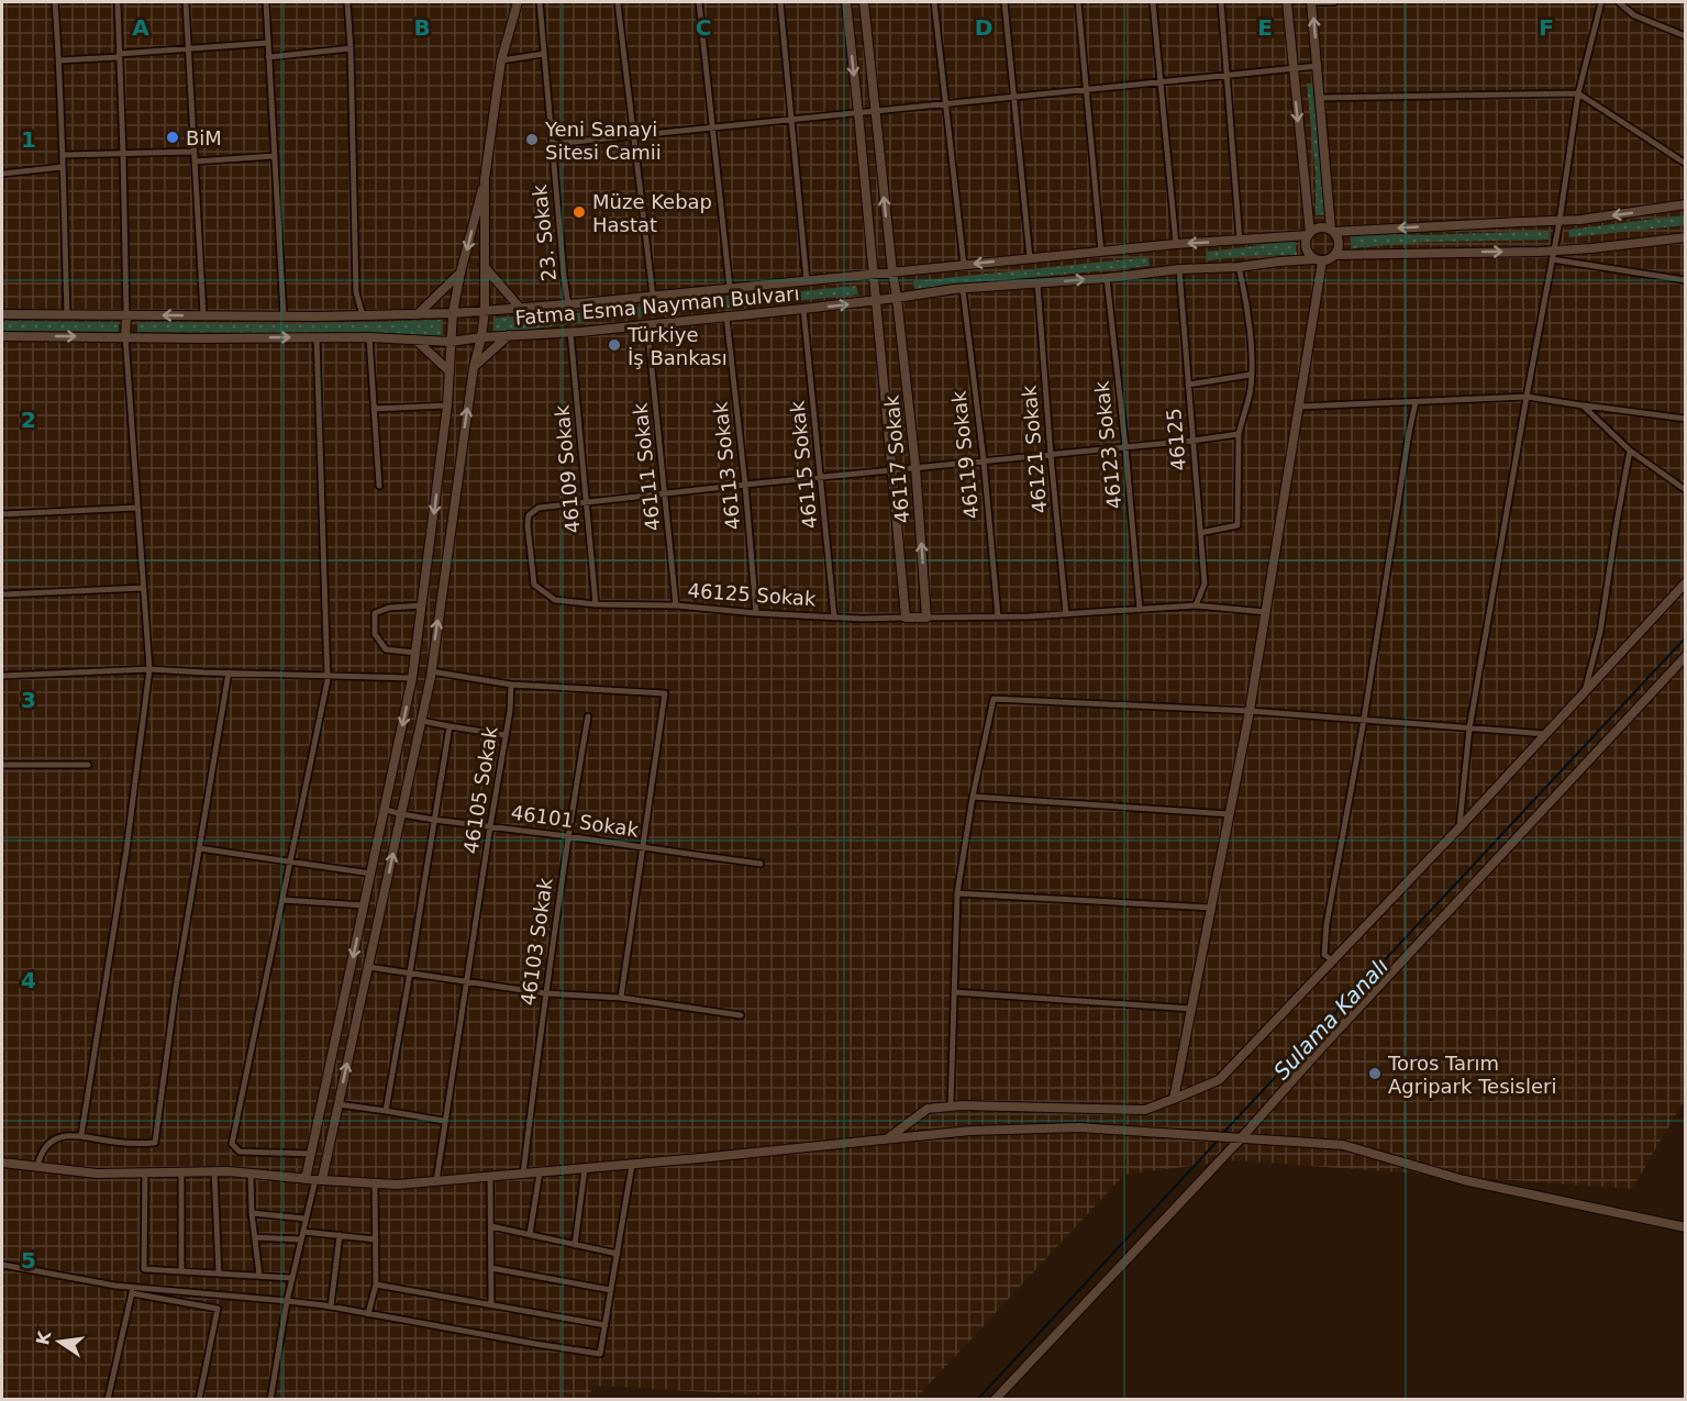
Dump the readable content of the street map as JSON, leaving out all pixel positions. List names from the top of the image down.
{
  "streets": {
    "street": [
      "23. Sokak",
      "Fatma Esma Nayman Bulvarı",
      "46125",
      "46123 Sokak",
      "46121 Sokak",
      "46119 Sokak",
      "46117 Sokak",
      "46115 Sokak",
      "46113 Sokak",
      "46111 Sokak",
      "46109 Sokak",
      "46125 Sokak",
      "46105 Sokak",
      "46101 Sokak",
      "46103 Sokak"
    ]
  },
  "crossings": [
    ["23. Sokak", "Fatma Esma Nayman Bulvarı"],
    ["Fatma Esma Nayman Bulvarı", "46125"],
    ["Fatma Esma Nayman Bulvarı", "46123 Sokak"],
    ["Fatma Esma Nayman Bulvarı", "46121 Sokak"],
    ["Fatma Esma Nayman Bulvarı", "46119 Sokak"],
    ["Fatma Esma Nayman Bulvarı", "46117 Sokak"],
    ["Fatma Esma Nayman Bulvarı", "46115 Sokak"],
    ["Fatma Esma Nayman Bulvarı", "46113 Sokak"],
    ["Fatma Esma Nayman Bulvarı", "46111 Sokak"],
    ["Fatma Esma Nayman Bulvarı", "46109 Sokak"],
    ["46117 Sokak", "46125 Sokak"],
    ["46115 Sokak", "46125 Sokak"],
    ["46113 Sokak", "46125 Sokak"],
    ["46111 Sokak", "46125 Sokak"],
    ["46109 Sokak", "46125 Sokak"],
    ["46105 Sokak", "46101 Sokak"],
    ["46101 Sokak", "46103 Sokak"]
  ],
  "water": ["Sulama Kanalı"],
  "places": [
    "BiM",
    "Yeni Sanayi Sitesi Camii",
    "Müze Kebap Hastat",
    "Türkiye İş Bankası",
    "Toros Tarım Agripark Tesisleri"
  ],
  "north": "left",
  "grid": {
    "columns": [
      "A",
      "B",
      "C",
      "D",
      "E",
      "F"
    ],
    "rows": [
      "1",
      "2",
      "3",
      "4",
      "5"
    ]
  }
}
